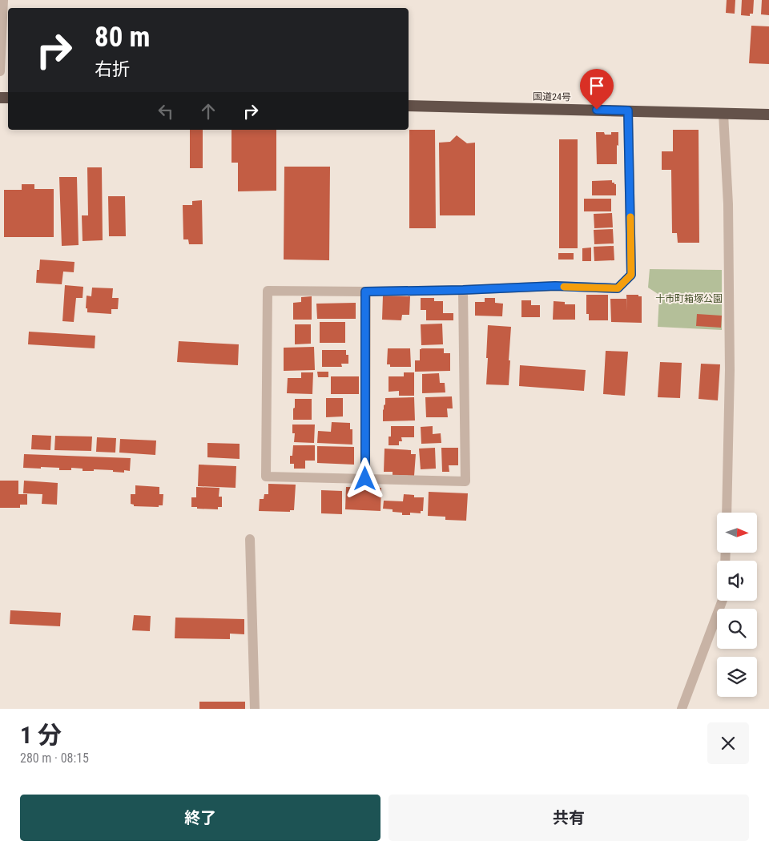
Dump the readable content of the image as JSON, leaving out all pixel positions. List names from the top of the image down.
{
  "streets": {
    "highway": ["国道24号"]
  },
  "parks": ["十市町箱塚公園"],
  "north": "right",
  "page": {
    "turn": ["80 m", "右折"],
    "heading": ["1 分", "280 m · 08:15"],
    "buttons": ["終了", "共有"]
  }
}
